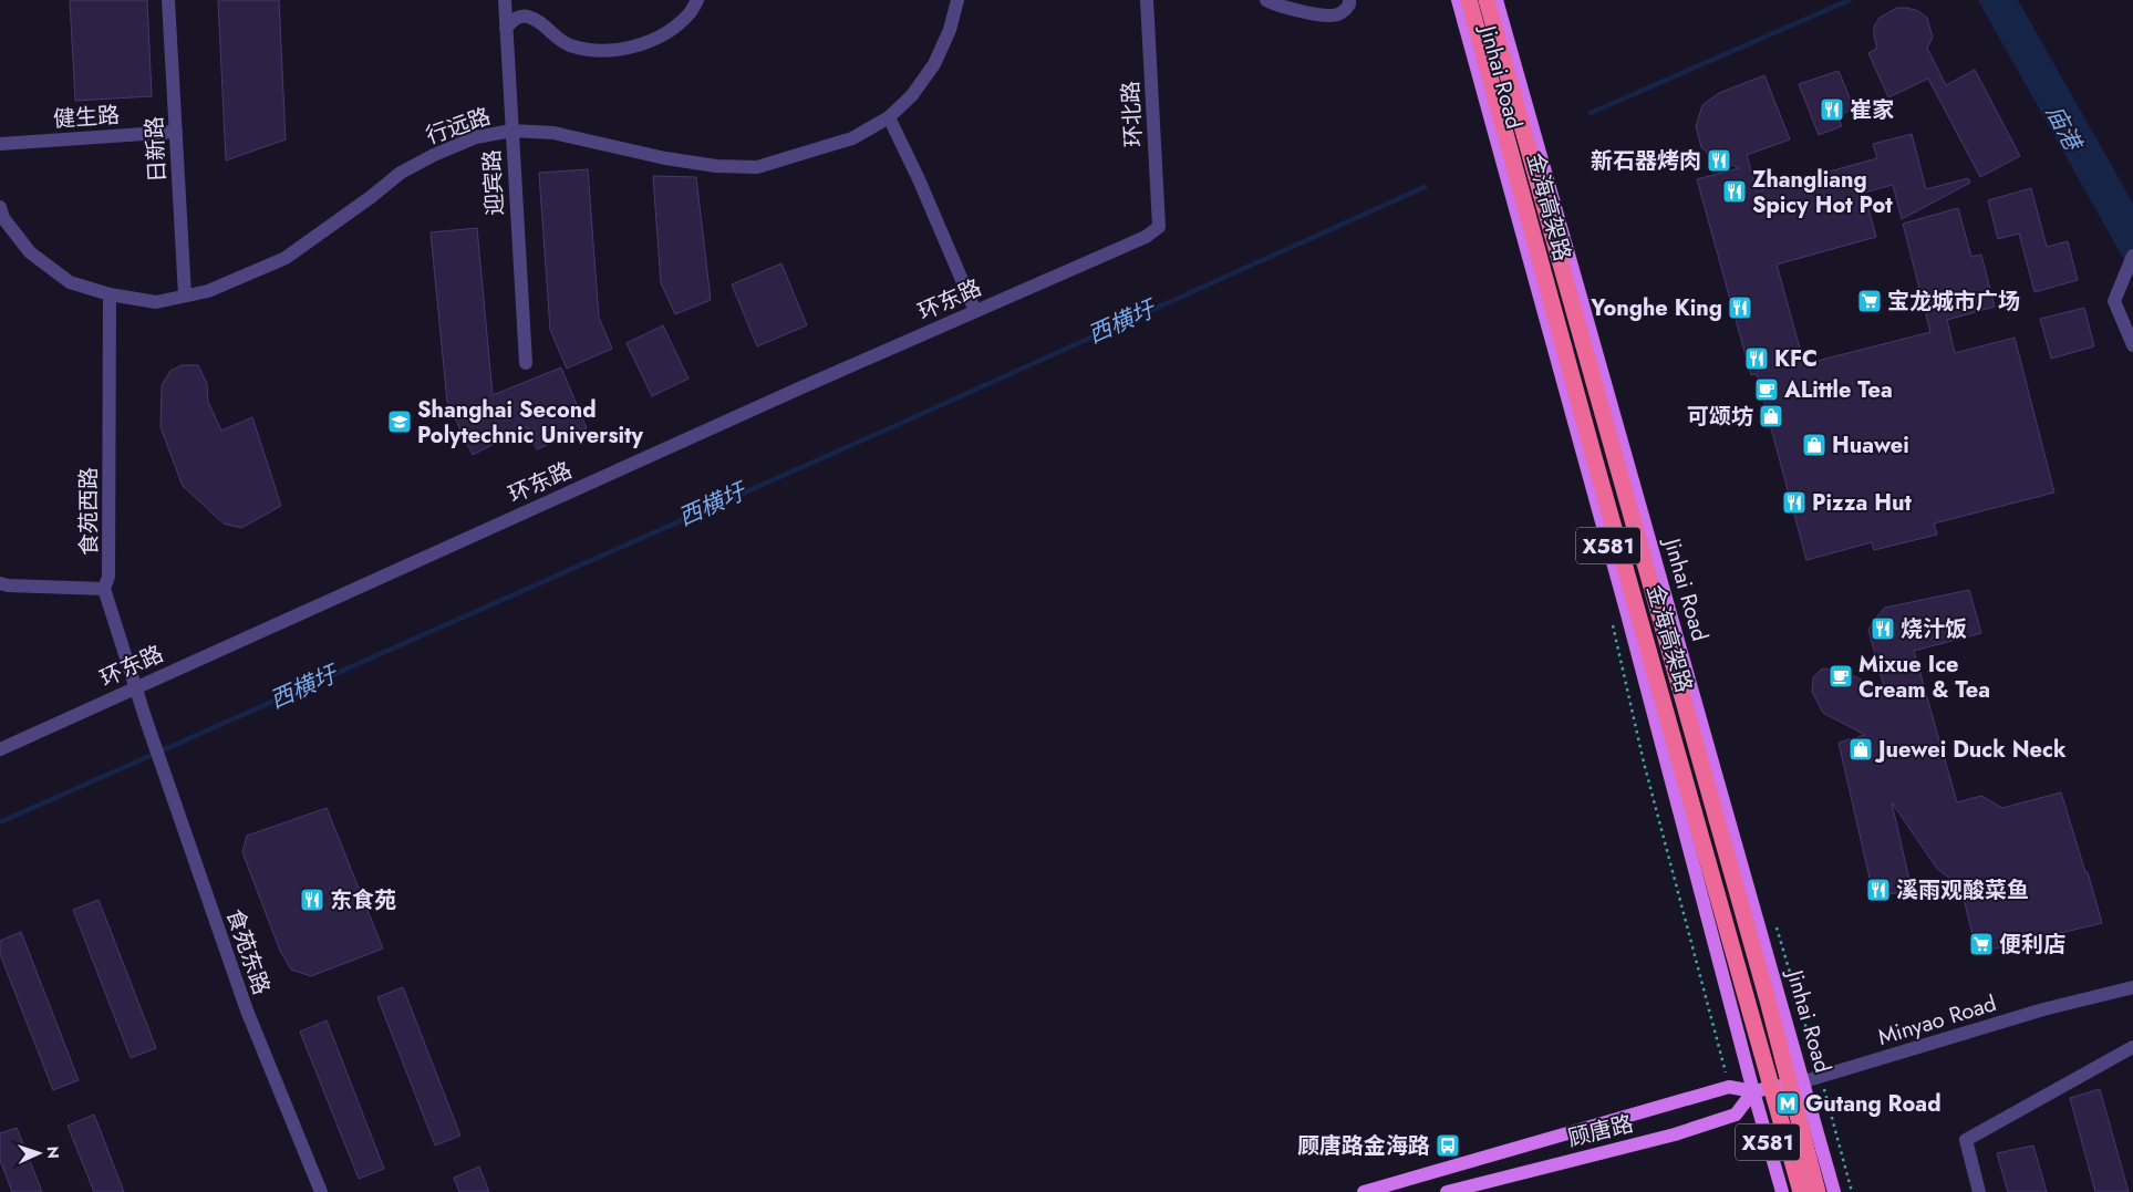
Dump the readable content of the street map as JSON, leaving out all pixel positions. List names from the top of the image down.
{
  "streets": {
    "highway": ["金海高架路"],
    "main road": [
      "Jinhai Road",
      "X581",
      "Minyao Road",
      "顾唐路"
    ],
    "street": [
      "环北路",
      "健生路",
      "行远路",
      "日新路",
      "迎宾路",
      "环东路",
      "食苑西路",
      "食苑东路"
    ]
  },
  "crossings": [
    ["Jinhai Road", "Minyao Road"],
    ["Jinhai Road", "顾唐路"],
    ["环北路", "环东路"],
    ["健生路", "日新路"],
    ["行远路", "日新路"],
    ["行远路", "迎宾路"],
    ["行远路", "食苑西路"],
    ["环东路", "食苑西路"],
    ["食苑西路", "食苑东路"],
    ["Minyao Road", "顾唐路"]
  ],
  "water": ["庙港", "西横圩"],
  "places": {
    "restaurant": [
      "崔家",
      "新石器烤肉",
      "Zhangliang Spicy Hot Pot",
      "Yonghe King",
      "KFC",
      "Pizza Hut",
      "烧汁饭",
      "溪雨观酸菜鱼",
      "东食苑"
    ],
    "supermarket": ["宝龙城市广场", "便利店"],
    "cafe": ["ALittle Tea", "Mixue Ice Cream & Tea"],
    "shop": ["可颂坊", "Huawei", "Juewei Duck Neck"],
    "school or university": ["Shanghai Second Polytechnic University"],
    "metro station": ["Gutang Road"],
    "bus stop": ["顾唐路金海路"]
  },
  "north": "right"
}
